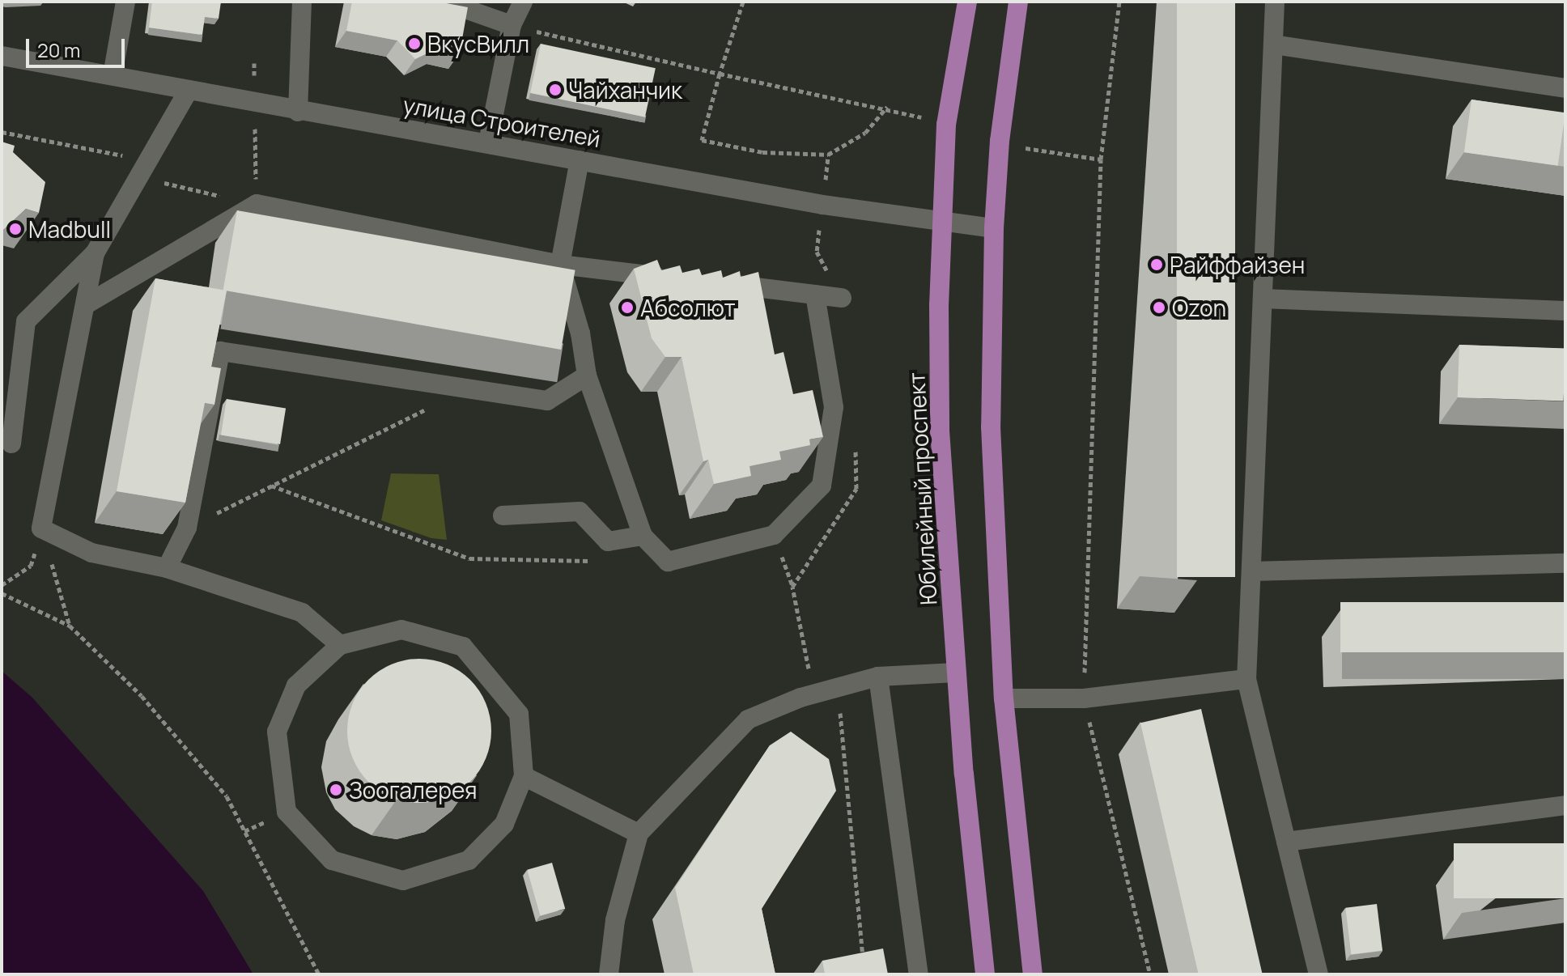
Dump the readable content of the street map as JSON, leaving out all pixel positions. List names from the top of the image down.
{
  "streets": {
    "main road": ["Юбилейный проспект"],
    "street": ["улица Строителей"]
  },
  "crossings": [
    ["улица Строителей", "Юбилейный проспект"]
  ],
  "places": [
    "ВкусВилл",
    "Чайханчик",
    "Madbull",
    "Райффайзен",
    "Абсолют",
    "Ozon",
    "Зоогалерея"
  ],
  "scale_bar": "20 m"
}
